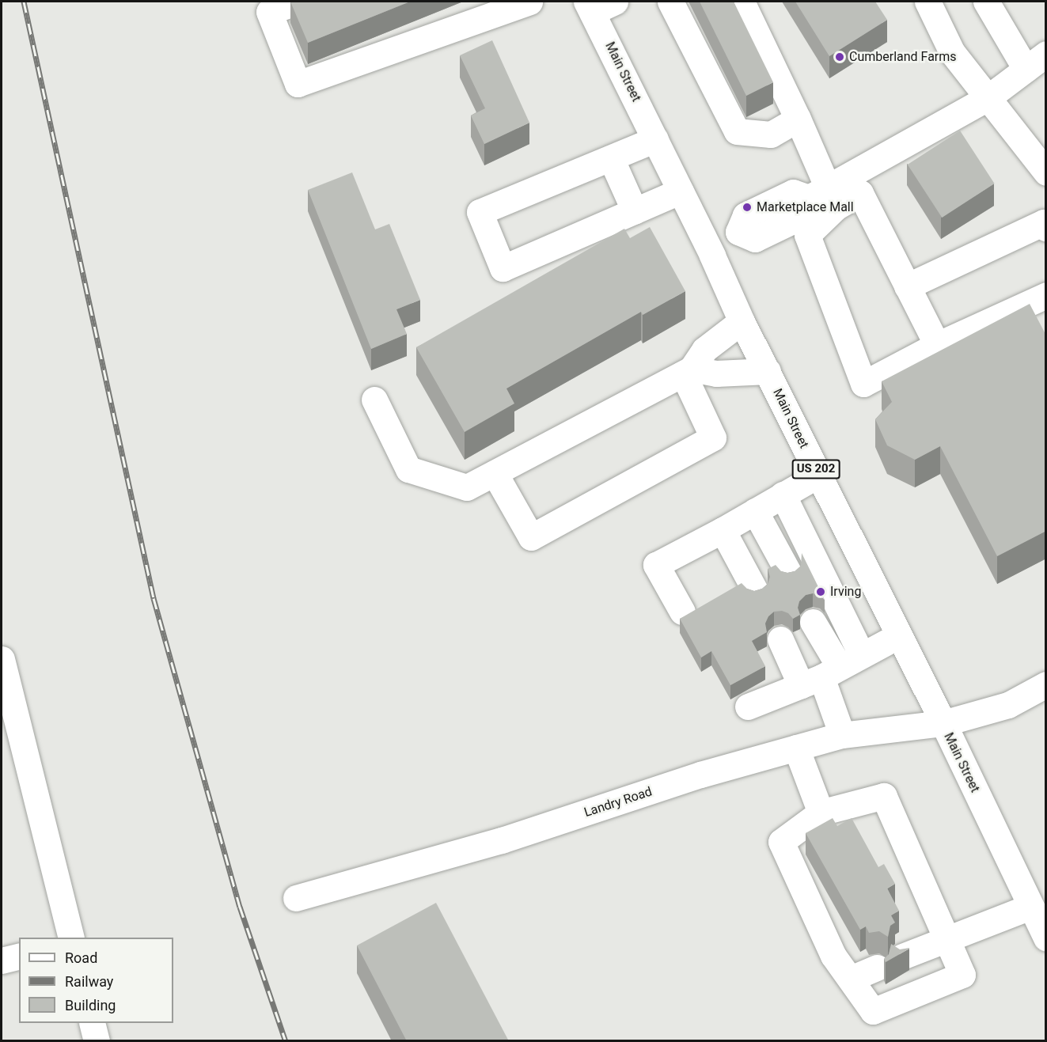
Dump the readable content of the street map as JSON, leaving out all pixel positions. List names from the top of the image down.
{
  "streets": {
    "main road": ["Main Street", "US 202", "Landry Road"]
  },
  "crossings": [
    ["Main Street", "Landry Road"]
  ],
  "places": ["Cumberland Farms", "Marketplace Mall", "Irving"],
  "legend": ["Road", "Railway", "Building"]
}
